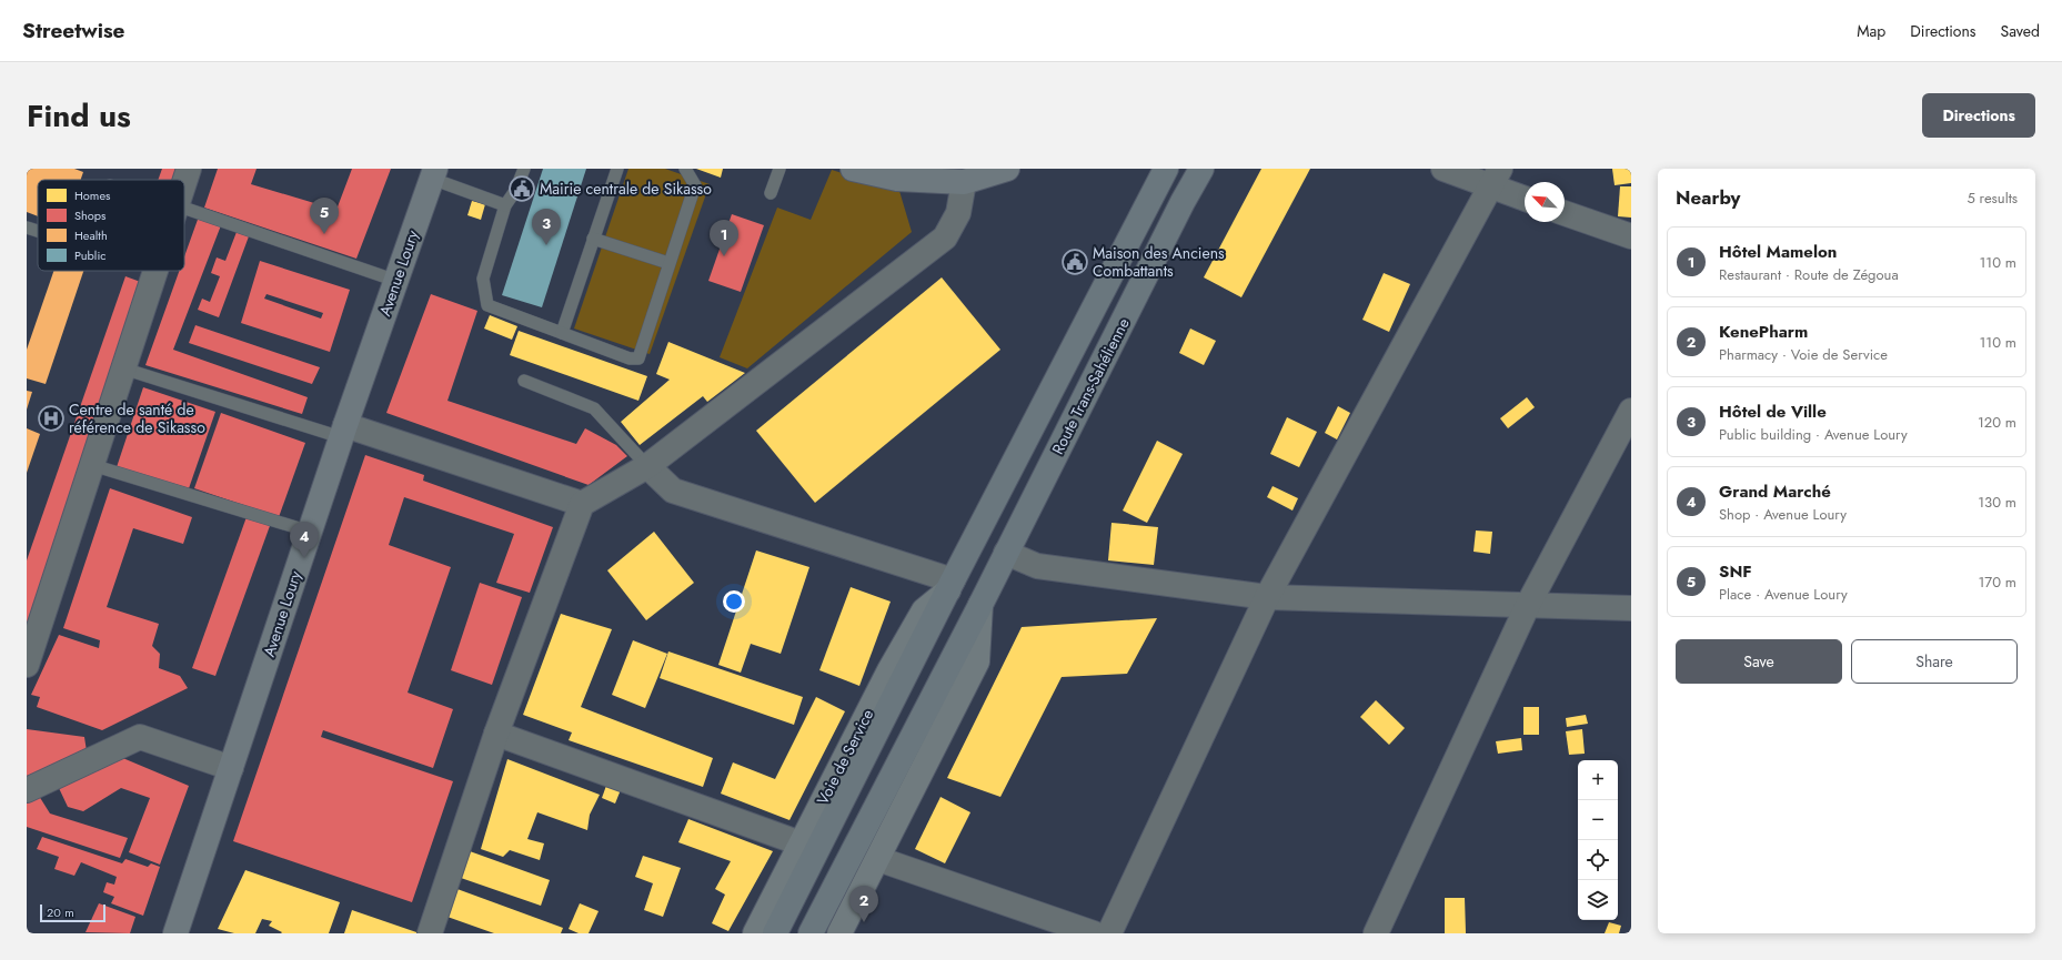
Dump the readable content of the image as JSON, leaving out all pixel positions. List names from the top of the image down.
{
  "streets": {
    "highway": ["Route Trans-Sahélienne"],
    "main road": ["Avenue Loury", "Voie de Service"]
  },
  "crossings": [
    ["Route Trans-Sahélienne", "Voie de Service"]
  ],
  "places": {
    "public building": ["Mairie centrale de Sikasso", "Maison des Anciens Combattants"],
    "hospital": ["Centre de santé de référence de Sikasso"]
  },
  "legend": [
    "Homes",
    "Shops",
    "Health",
    "Public"
  ],
  "scale_bar": "20 m",
  "north": "top left",
  "page": {
    "header": "Streetwise",
    "nav": ["Map", "Directions", "Saved"],
    "title": "Find us",
    "buttons": [
      "Directions",
      ["Save", "Share"]
    ],
    "heading": ["Nearby", "5 results"],
    "pins": [
      "5",
      "3",
      "1",
      "4",
      "2"
    ],
    "list": [
      {
        "mark": "1",
        "name": "Hôtel Mamelon",
        "note": "Restaurant · Route de Zégoua",
        "value": "110 m"
      },
      {
        "mark": "2",
        "name": "KenePharm",
        "note": "Pharmacy · Voie de Service",
        "value": "110 m"
      },
      {
        "mark": "3",
        "name": "Hôtel de Ville",
        "note": "Public building · Avenue Loury",
        "value": "120 m"
      },
      {
        "mark": "4",
        "name": "Grand Marché",
        "note": "Shop · Avenue Loury",
        "value": "130 m"
      },
      {
        "mark": "5",
        "name": "SNF",
        "note": "Place · Avenue Loury",
        "value": "170 m"
      }
    ],
    "map_buttons": ["+", "−"],
    "scale": "20 m"
  }
}
